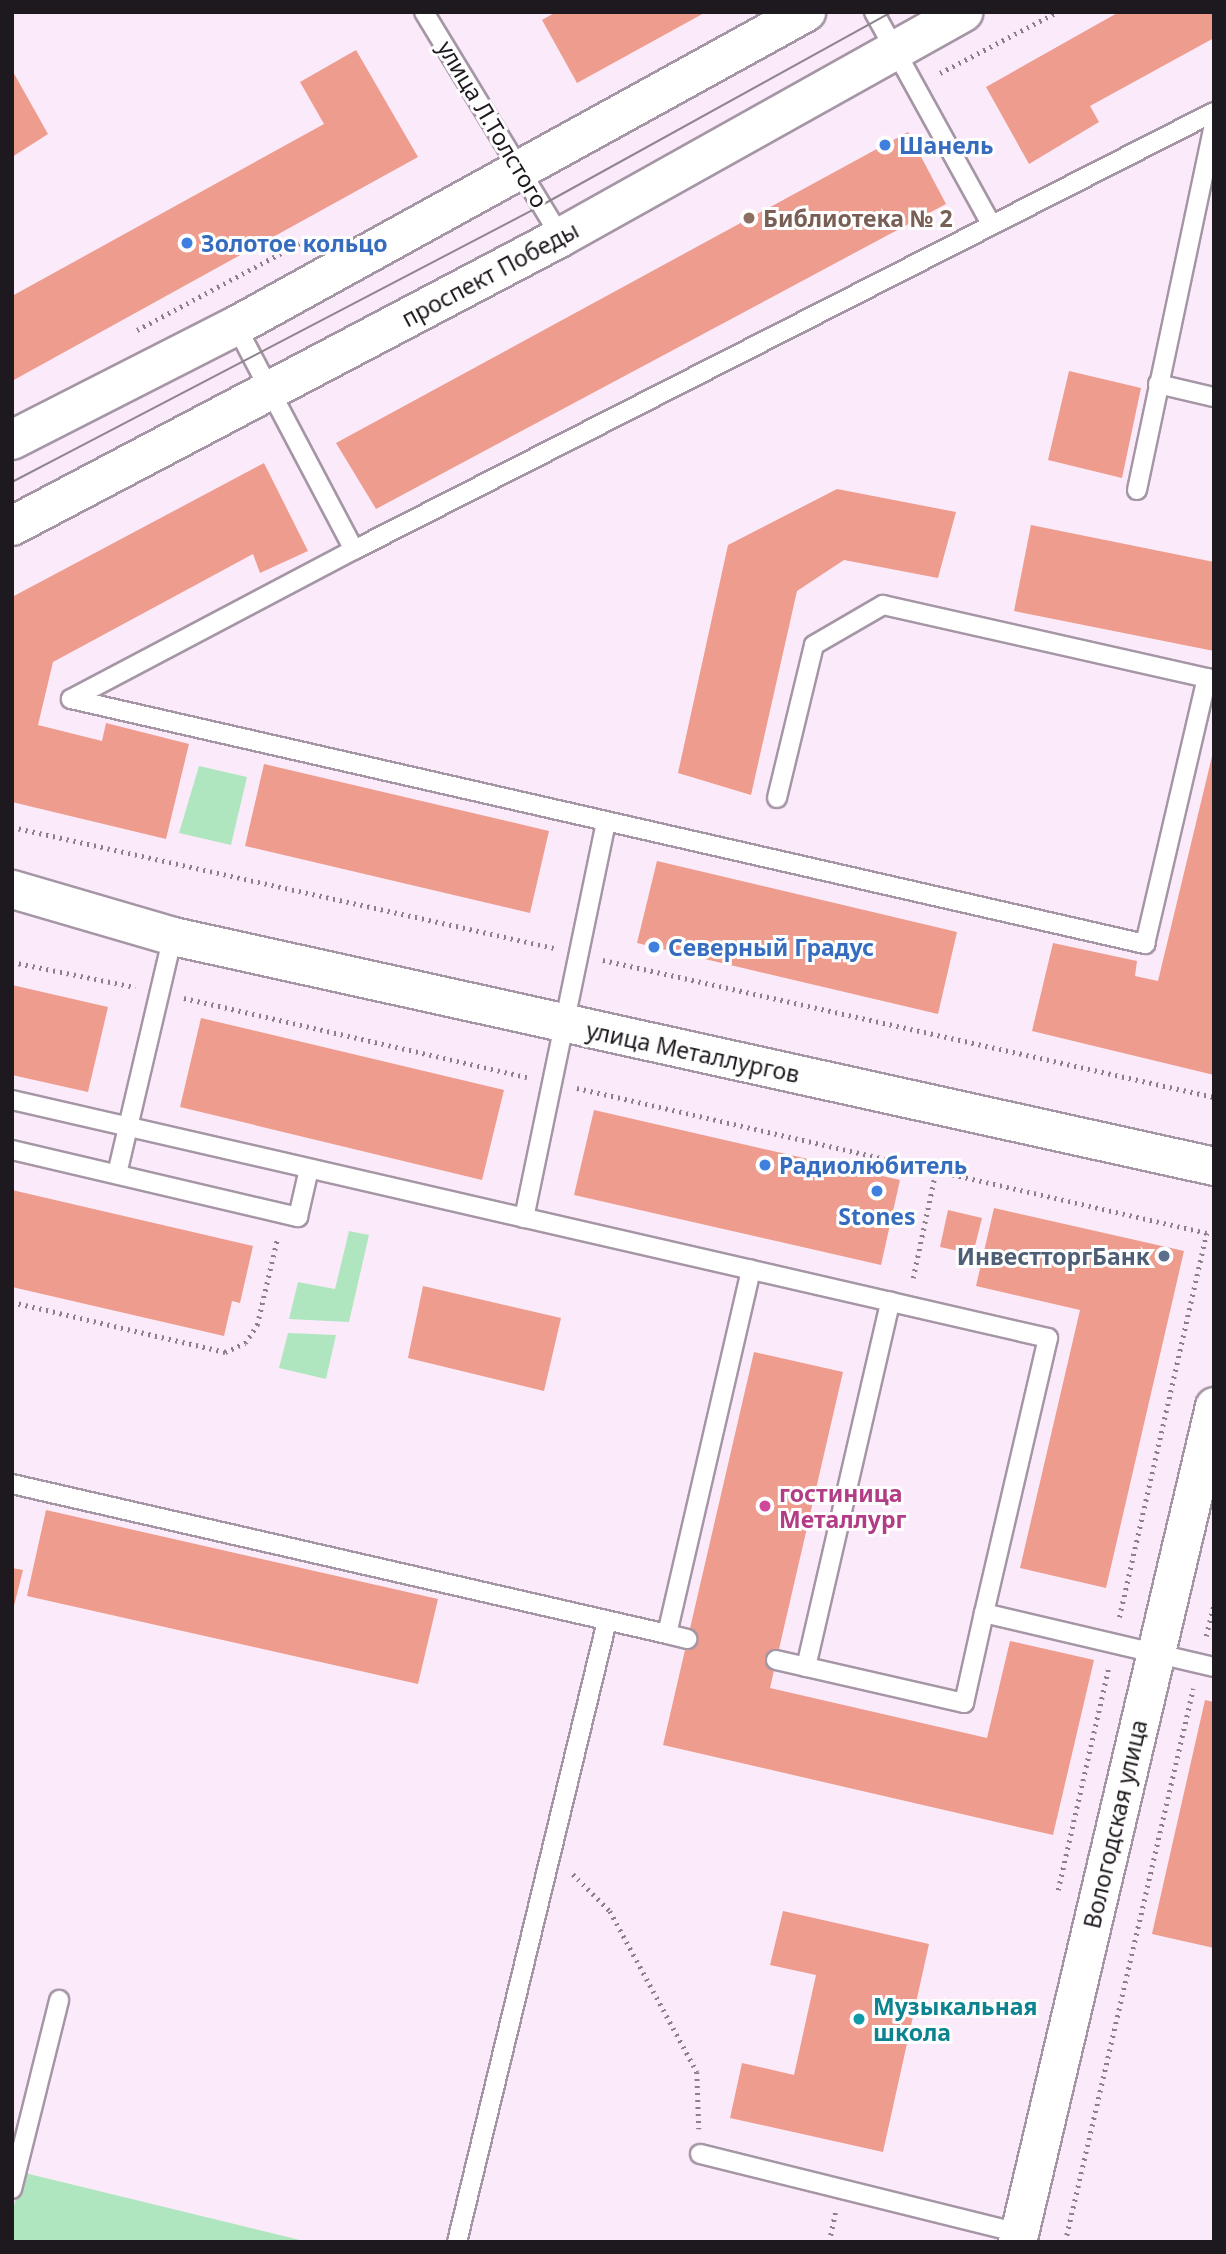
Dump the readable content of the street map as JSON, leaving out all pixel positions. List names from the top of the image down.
{
  "streets": {
    "street": ["проспект Победы", "улица Металлургов", "Вологодская улица"],
    "lane": ["улица Л.Толстого"]
  },
  "crossings": [
    ["улица Л.Толстого", "проспект Победы"]
  ],
  "places": [
    "Шанель",
    "Библиотека № 2",
    "Золотое кольцо",
    "Северный Градус",
    "Радиолюбитель",
    "Stones",
    "ИнвестторгБанк",
    "гостиница Металлург",
    "Музыкальная школа"
  ]
}
